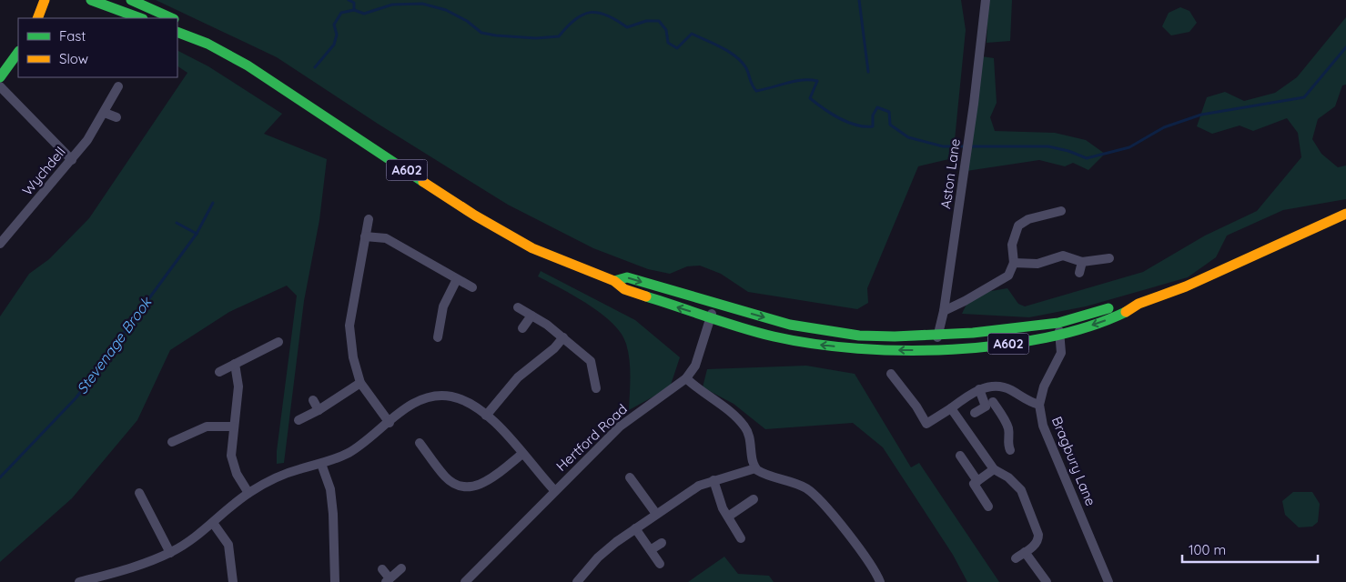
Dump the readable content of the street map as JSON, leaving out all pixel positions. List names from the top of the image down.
{
  "streets": {
    "main road": ["A602"],
    "street": [
      "Wychdell",
      "Aston Lane",
      "Hertford Road",
      "Bragbury Lane"
    ]
  },
  "crossings": [
    ["A602", "Aston Lane"],
    ["A602", "Hertford Road"],
    ["A602", "Bragbury Lane"]
  ],
  "water": ["Stevenage Brook"],
  "legend": ["Fast", "Slow"],
  "scale_bar": "100 m"
}
